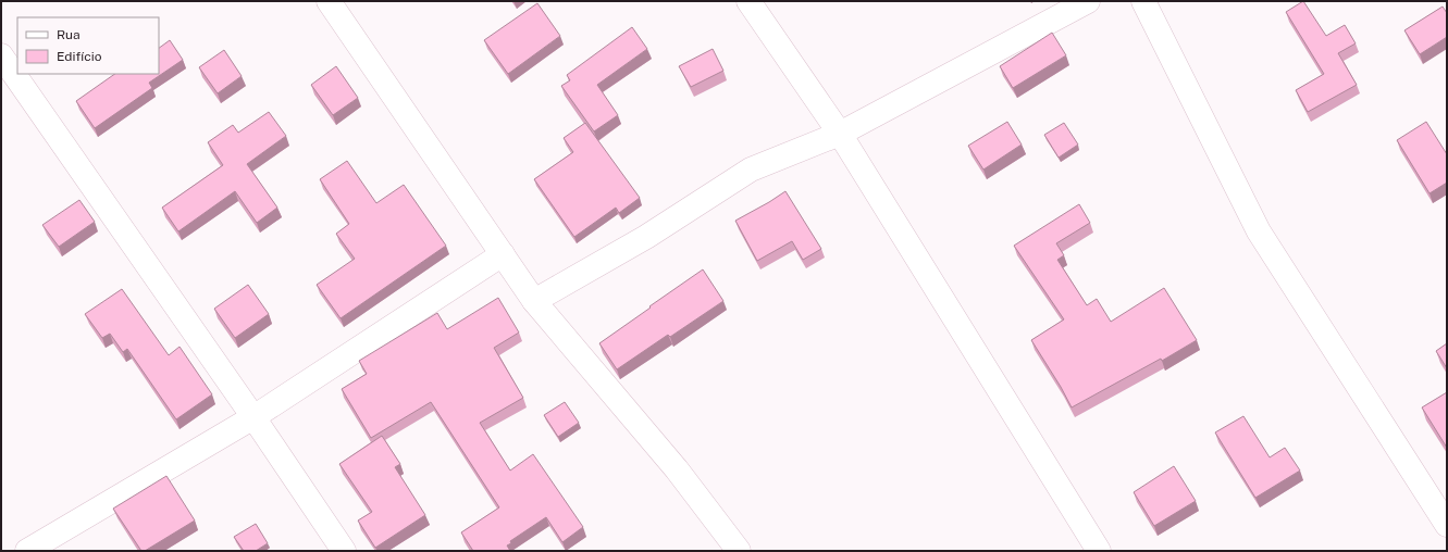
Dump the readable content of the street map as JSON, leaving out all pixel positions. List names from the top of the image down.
{
  "legend": ["Rua", "Edifício"]
}
